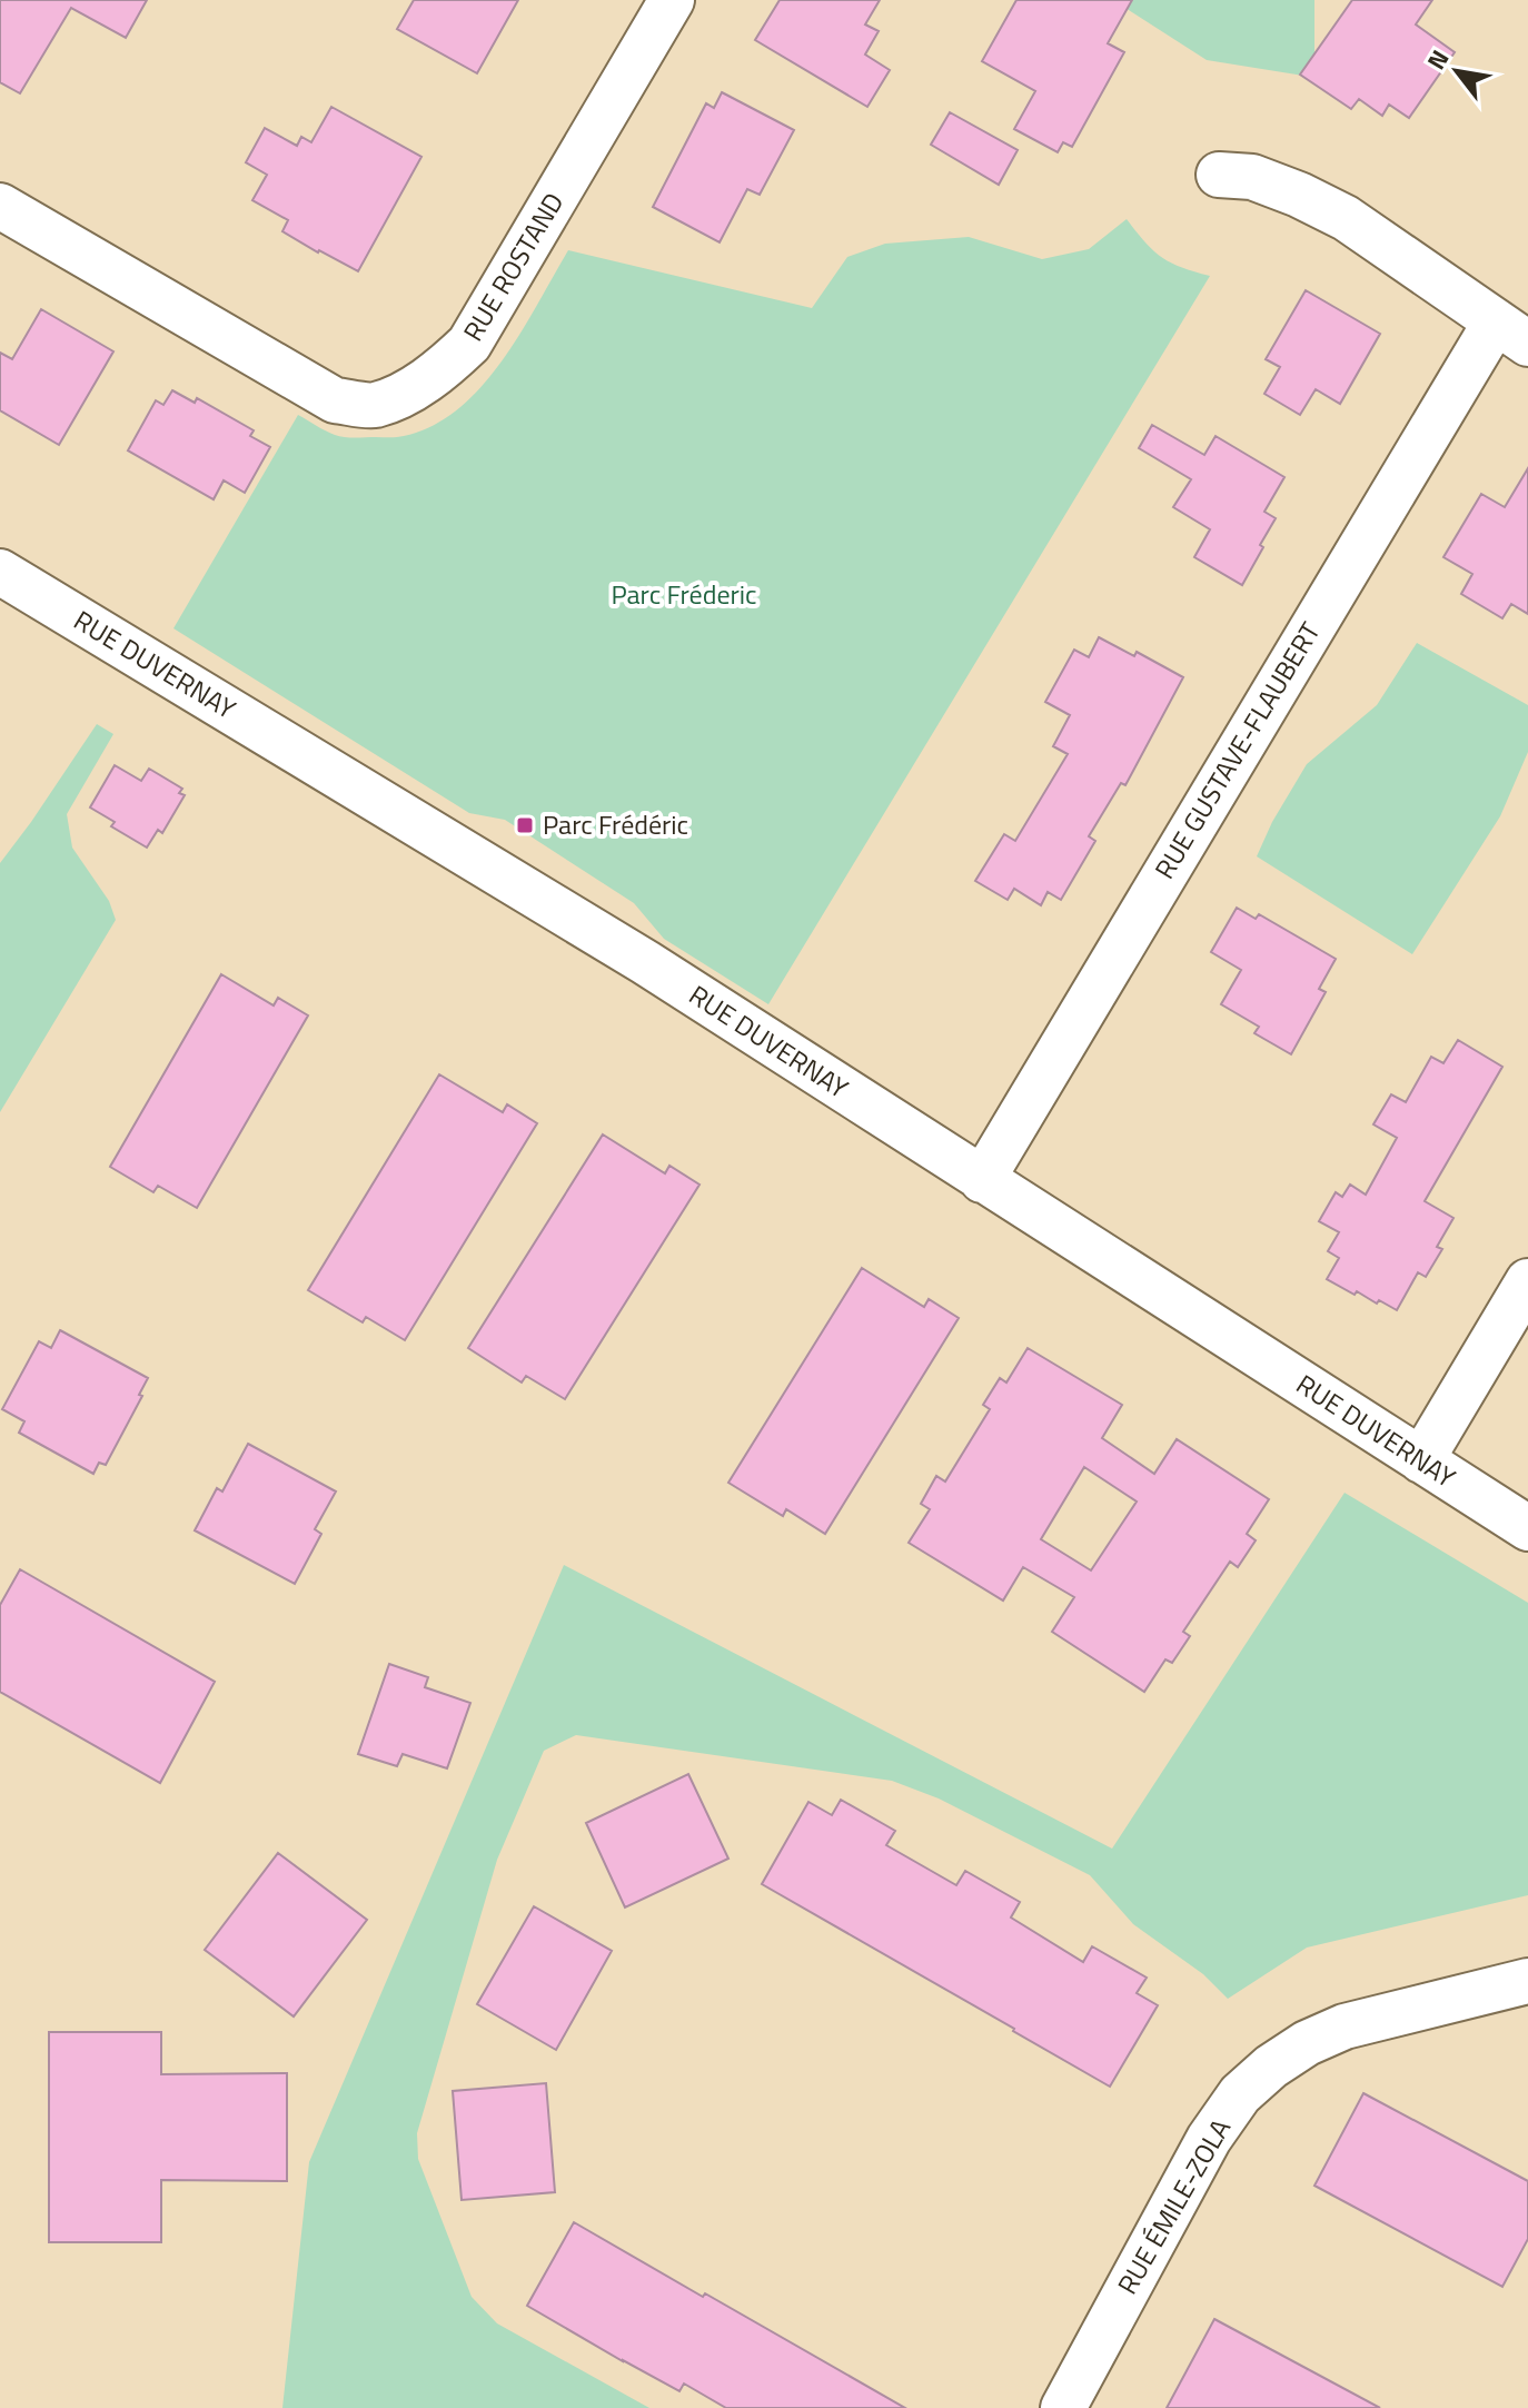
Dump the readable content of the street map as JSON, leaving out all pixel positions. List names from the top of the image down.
{
  "streets": {
    "street": [
      "RUE ROSTAND",
      "RUE DUVERNAY",
      "RUE GUSTAVE-FLAUBERT",
      "RUE ÉMILE-ZOLA"
    ]
  },
  "crossings": [
    ["RUE DUVERNAY", "RUE GUSTAVE-FLAUBERT"]
  ],
  "parks": ["Parc Fréderic"],
  "places": {
    "transit": ["Parc Frédéric"]
  },
  "north": "top left"
}
